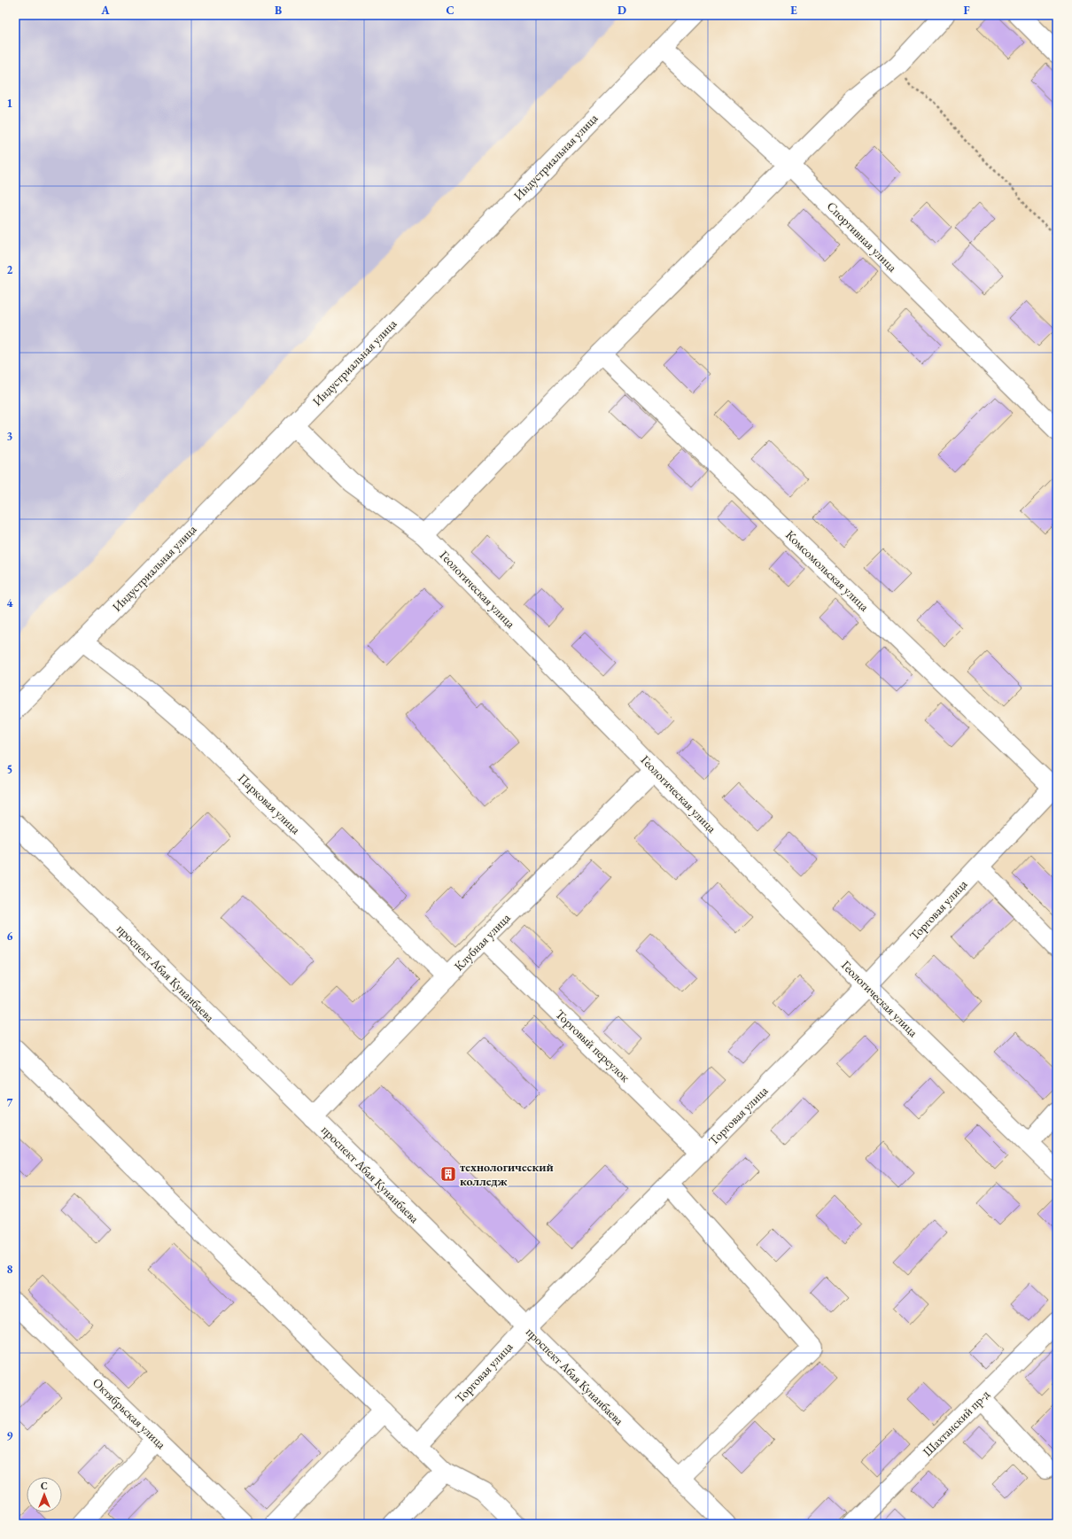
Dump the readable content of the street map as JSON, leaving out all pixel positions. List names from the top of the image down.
{
  "streets": {
    "street": [
      "Индустриальная улица",
      "Спортивная улица",
      "Комсомольская улица",
      "Геологическая улица",
      "Парковая улица",
      "Торговая улица",
      "Клубная улица",
      "проспект Абая Кунанбаева",
      "Торговый переулок",
      "Октябрьская улица",
      "Шахтанский пр-д"
    ]
  },
  "crossings": [
    ["Индустриальная улица", "Спортивная улица"],
    ["Индустриальная улица", "Геологическая улица"],
    ["Индустриальная улица", "Парковая улица"],
    ["Комсомольская улица", "Торговая улица"],
    ["Геологическая улица", "Торговая улица"],
    ["Геологическая улица", "Клубная улица"],
    ["Парковая улица", "Клубная улица"],
    ["Торговая улица", "проспект Абая Кунанбаева"],
    ["Торговая улица", "Торговый переулок"],
    ["Клубная улица", "проспект Абая Кунанбаева"],
    ["Клубная улица", "Торговый переулок"]
  ],
  "places": {
    "building": ["технологический колледж"]
  },
  "north": "top",
  "grid": {
    "columns": [
      "A",
      "B",
      "C",
      "D",
      "E",
      "F"
    ],
    "rows": [
      "1",
      "2",
      "3",
      "4",
      "5",
      "6",
      "7",
      "8",
      "9"
    ]
  }
}
